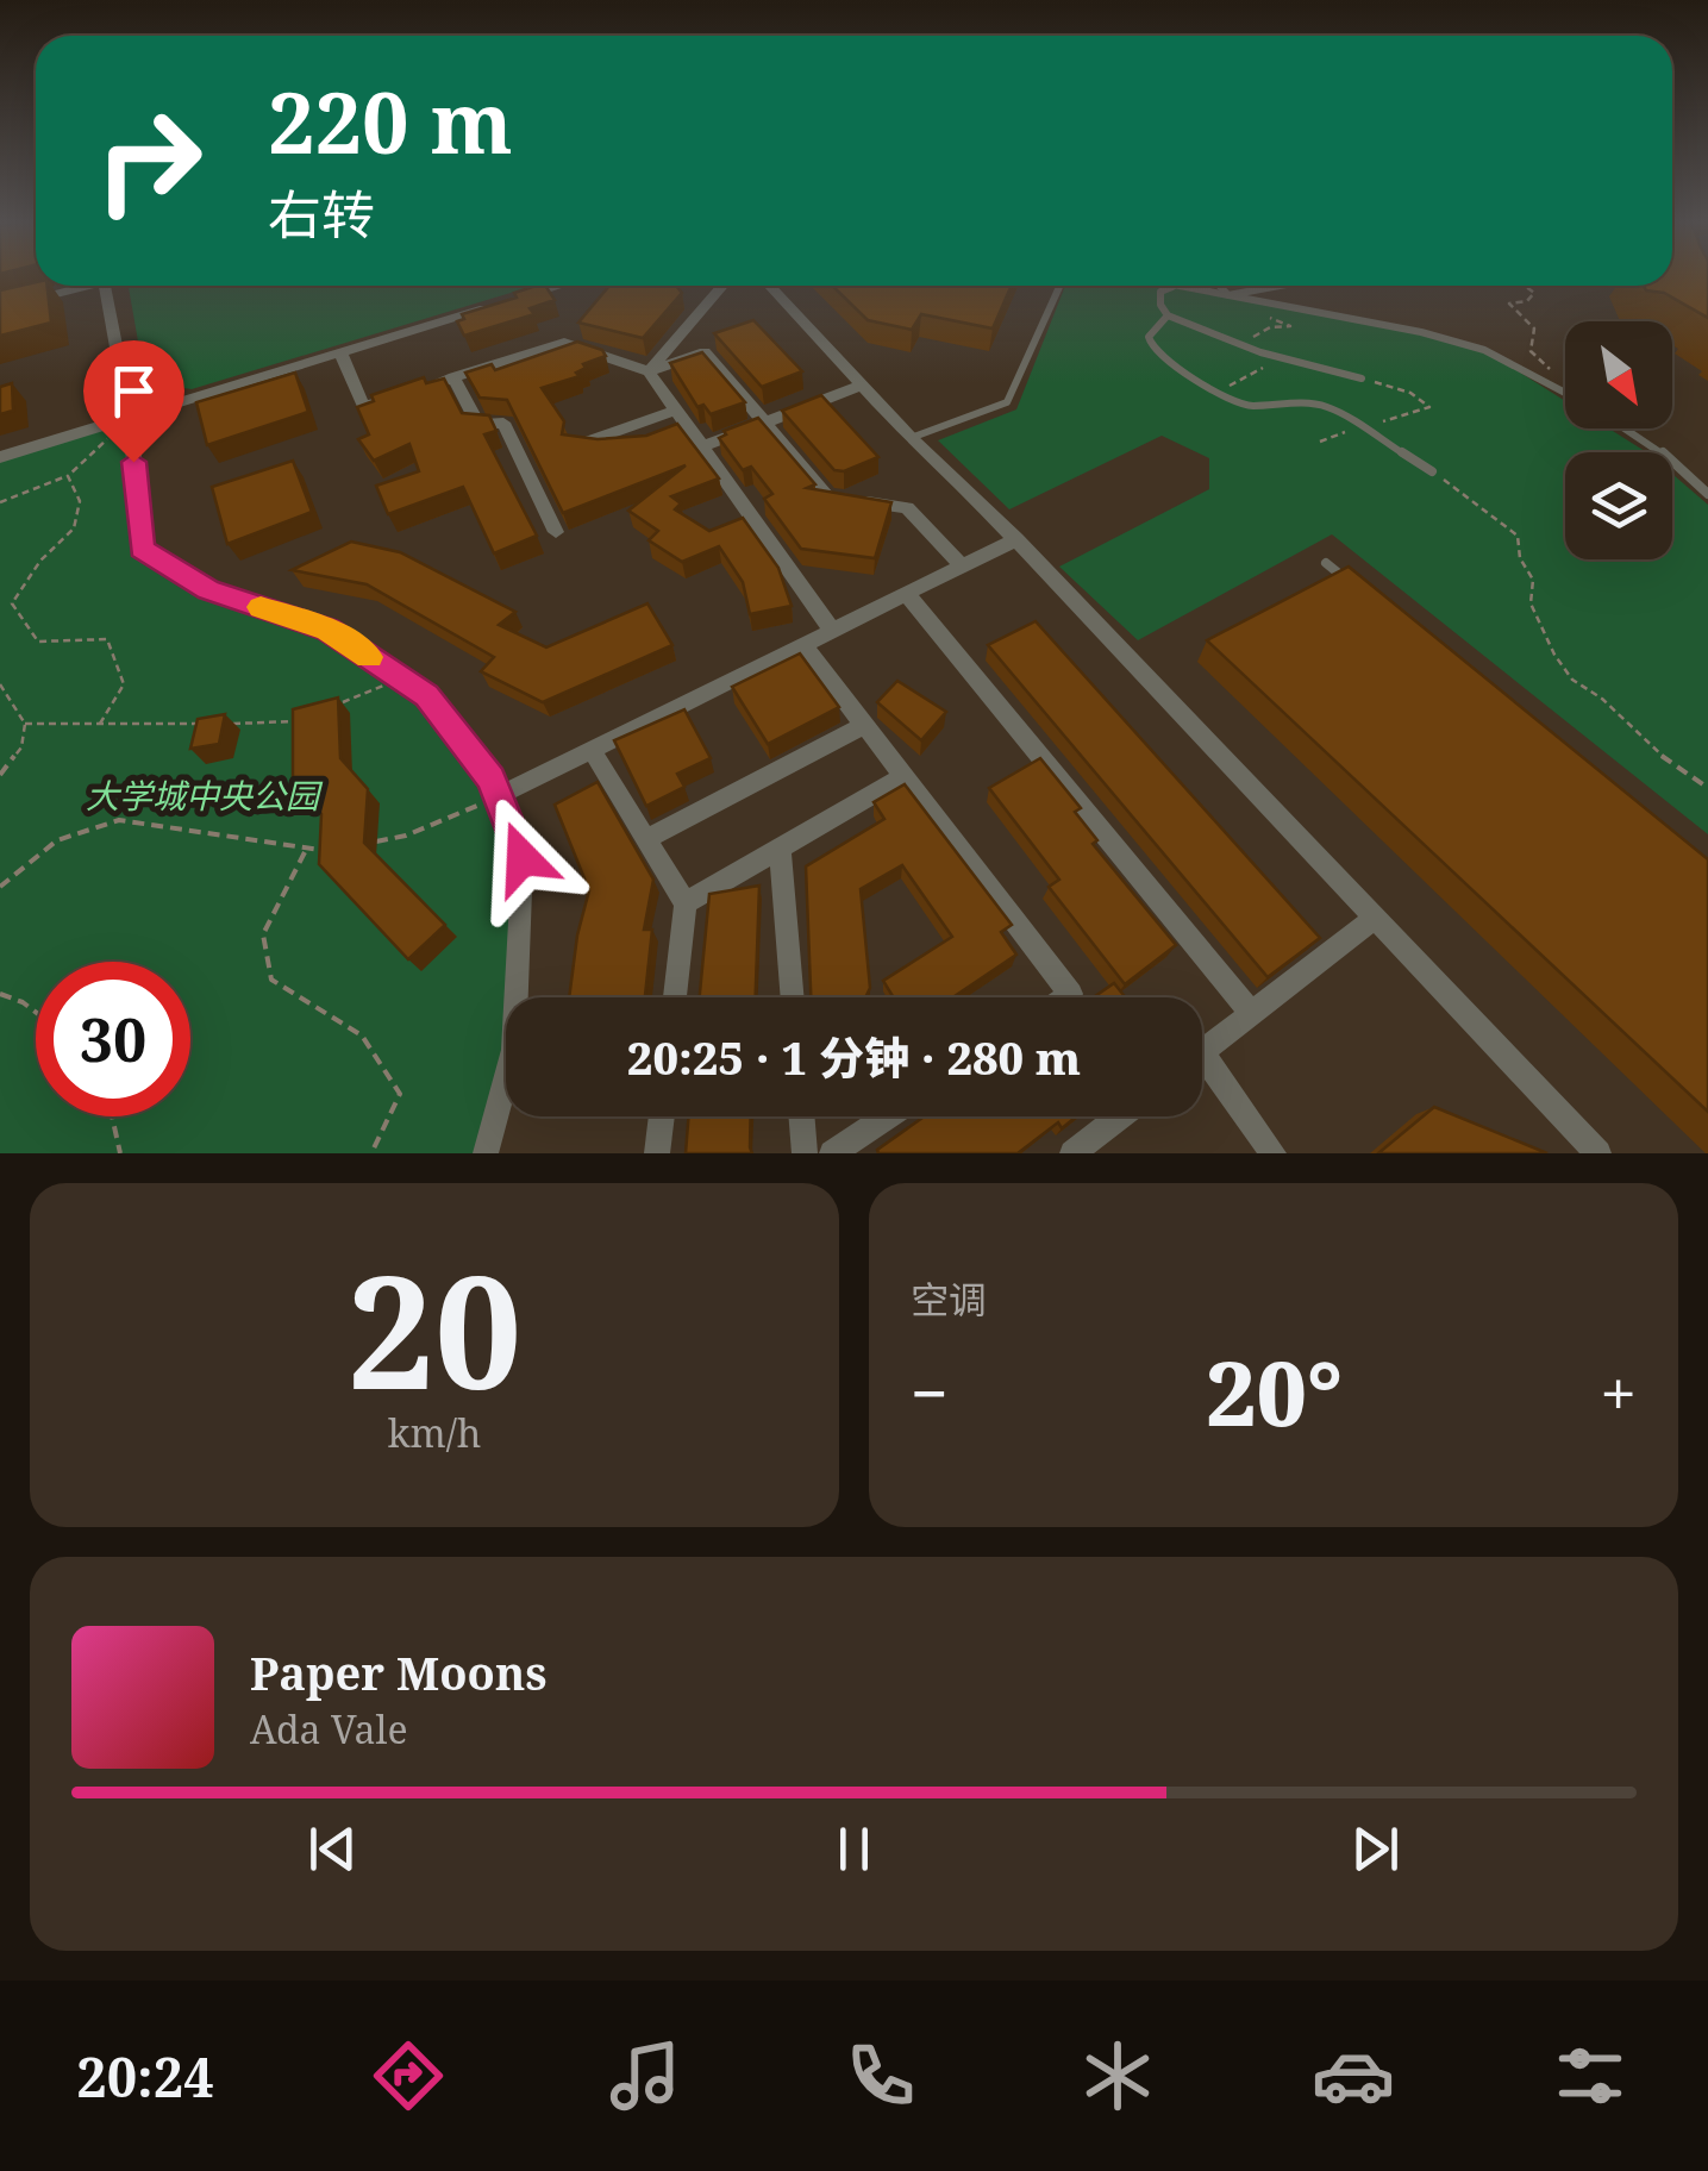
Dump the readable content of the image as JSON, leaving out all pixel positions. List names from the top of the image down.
{
  "parks": ["大学城中央公园"],
  "north": "bottom right",
  "page": {
    "turn": ["220 m", "右转"],
    "limit": "30",
    "trip": "20:25 · 1 分钟 · 280 m",
    "tile": [
      ["20", "km/h"],
      "空调"
    ],
    "heat": ["−", "20°", "+"],
    "song": ["Paper Moons", "Ada Vale"],
    "tabs": "20:24"
  }
}
